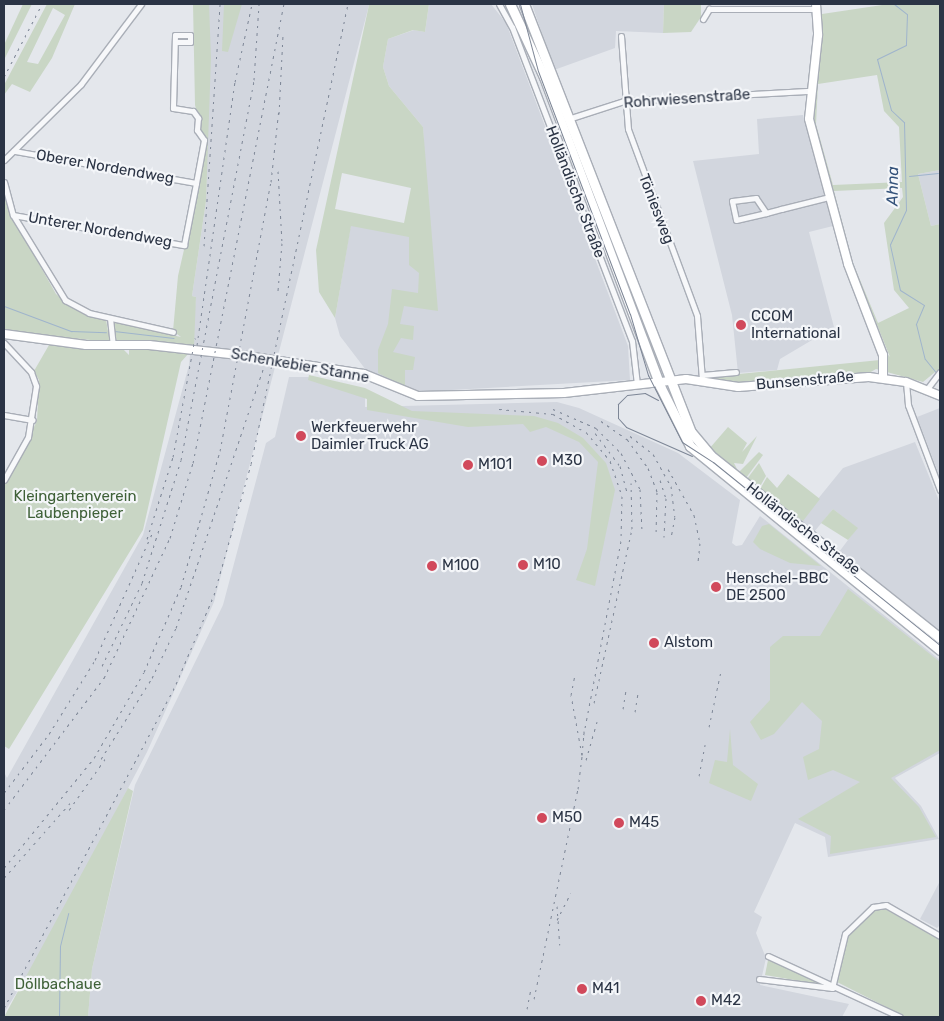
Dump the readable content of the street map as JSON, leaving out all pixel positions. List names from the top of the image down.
{
  "streets": {
    "main road": ["Holländische Straße"],
    "street": [
      "Rohrwiesenstraße",
      "Oberer Nordendweg",
      "Töniesweg",
      "Unterer Nordendweg",
      "Schenkebier Stanne",
      "Bunsenstraße"
    ]
  },
  "crossings": [
    ["Rohrwiesenstraße", "Holländische Straße"],
    ["Rohrwiesenstraße", "Töniesweg"],
    ["Oberer Nordendweg", "Unterer Nordendweg"],
    ["Holländische Straße", "Schenkebier Stanne"],
    ["Holländische Straße", "Bunsenstraße"],
    ["Töniesweg", "Bunsenstraße"],
    ["Schenkebier Stanne", "Bunsenstraße"]
  ],
  "water": ["Ahna"],
  "parks": ["Kleingartenverein Laubenpieper", "Döllbachaue"],
  "places": [
    "CCOM International",
    "Werkfeuerwehr Daimler Truck AG",
    "M30",
    "M101",
    "M10",
    "M100",
    "Henschel-BBC DE 2500",
    "Alstom",
    "M50",
    "M45",
    "M41",
    "M42"
  ]
}
